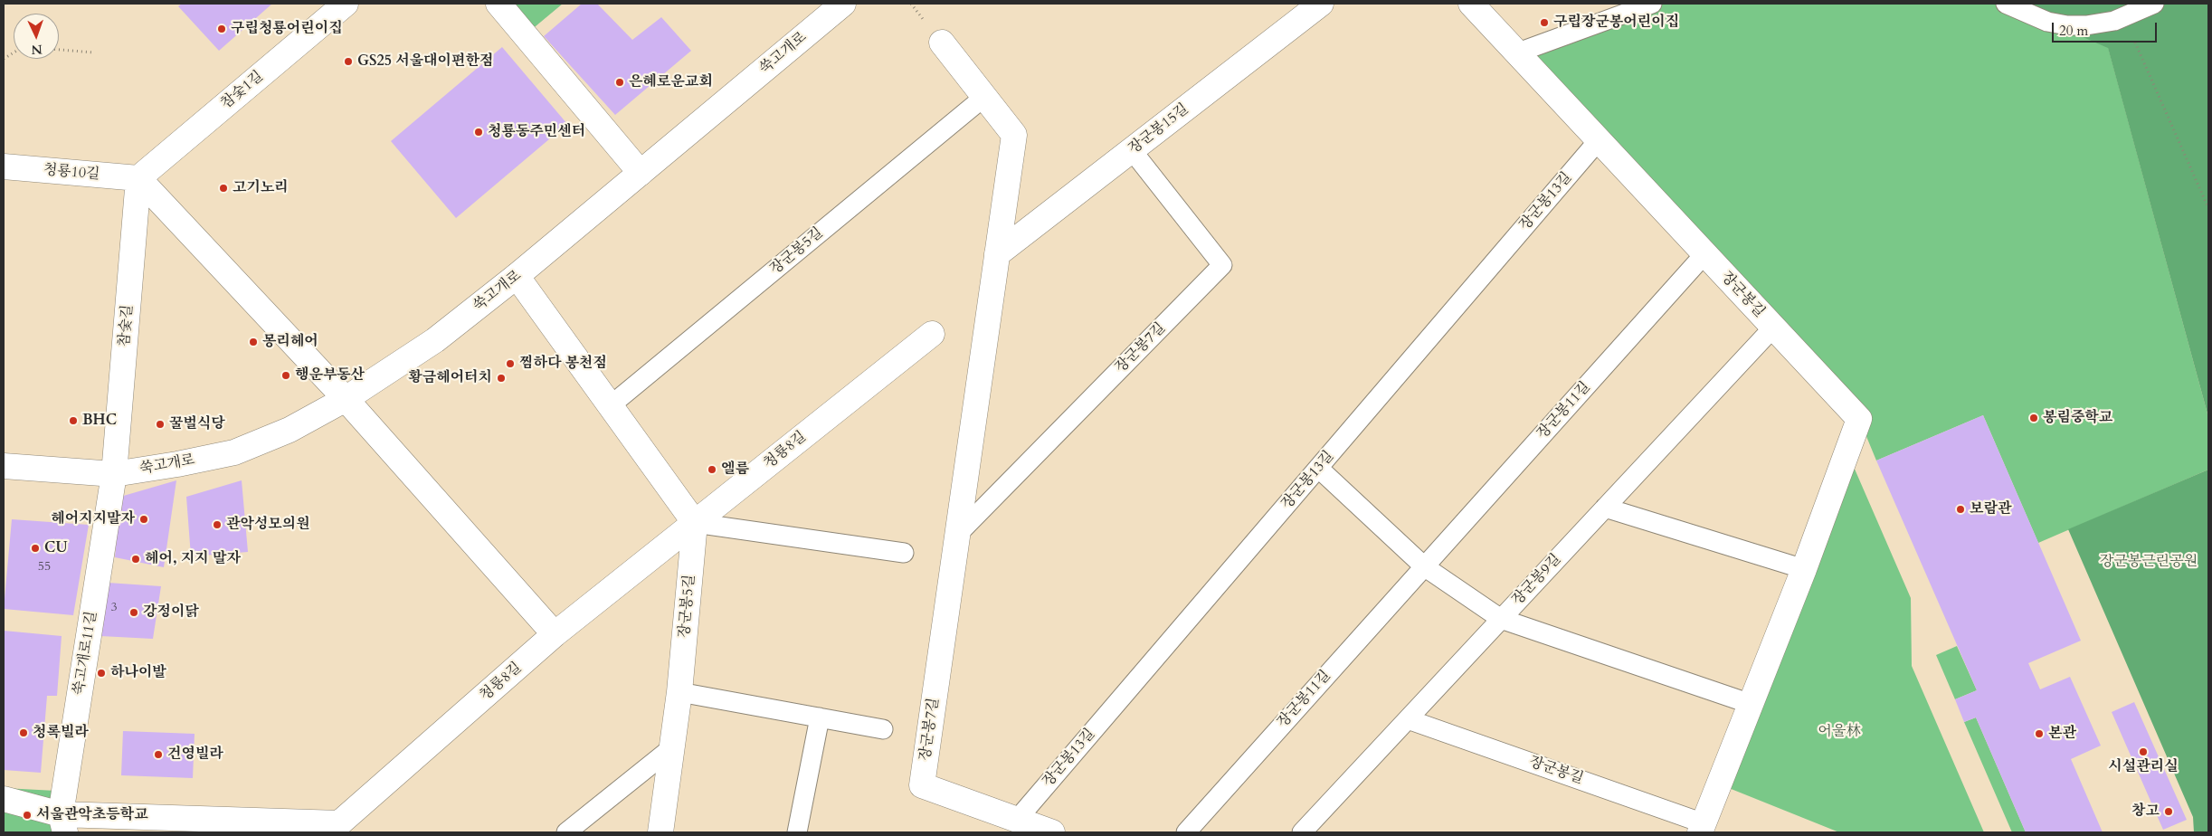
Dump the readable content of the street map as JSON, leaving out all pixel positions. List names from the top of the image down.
{
  "streets": {
    "street": [
      "쑥고개로",
      "참숯1길",
      "장군봉15길",
      "청룡10길",
      "장군봉5길",
      "장군봉길",
      "참숯길",
      "장군봉7길",
      "청룡8길",
      "쑥고개로11길"
    ],
    "lane": ["장군봉13길", "장군봉11길", "장군봉9길"]
  },
  "crossings": [
    ["쑥고개로", "참숯길"],
    ["쑥고개로", "쑥고개로11길"],
    ["참숯1길", "청룡10길"],
    ["참숯1길", "참숯길"],
    ["장군봉15길", "장군봉7길"],
    ["청룡10길", "참숯길"],
    ["장군봉13길", "장군봉길"],
    ["장군봉13길", "장군봉7길"],
    ["장군봉5길", "장군봉7길"],
    ["장군봉5길", "청룡8길"],
    ["장군봉길", "장군봉11길"],
    ["장군봉길", "장군봉9길"],
    ["참숯길", "쑥고개로11길"],
    ["청룡8길", "쑥고개로11길"]
  ],
  "parks": ["장군봉근린공원", "어울林"],
  "places": [
    "구립장군봉어린이집",
    "구립청룡어린이집",
    "GS25 서울대이편한점",
    "은혜로운교회",
    "청룡동주민센터",
    "고기노리",
    "몽리헤어",
    "찜하다 봉천점",
    "행운부동산",
    "황금헤어터치",
    "봉림중학교",
    "BHC",
    "꿀벌식당",
    "엘름",
    "보람관",
    "헤어지지말자",
    "관악성모의원",
    "CU",
    "헤어, 지지 말자",
    "강정이닭",
    "하나이발",
    "청록빌라",
    "본관",
    "시설관리실",
    "건영빌라",
    "창고",
    "서울관악초등학교"
  ],
  "house_numbers": ["55", "3"],
  "scale_bar": "20 m",
  "north": "bottom"
}
